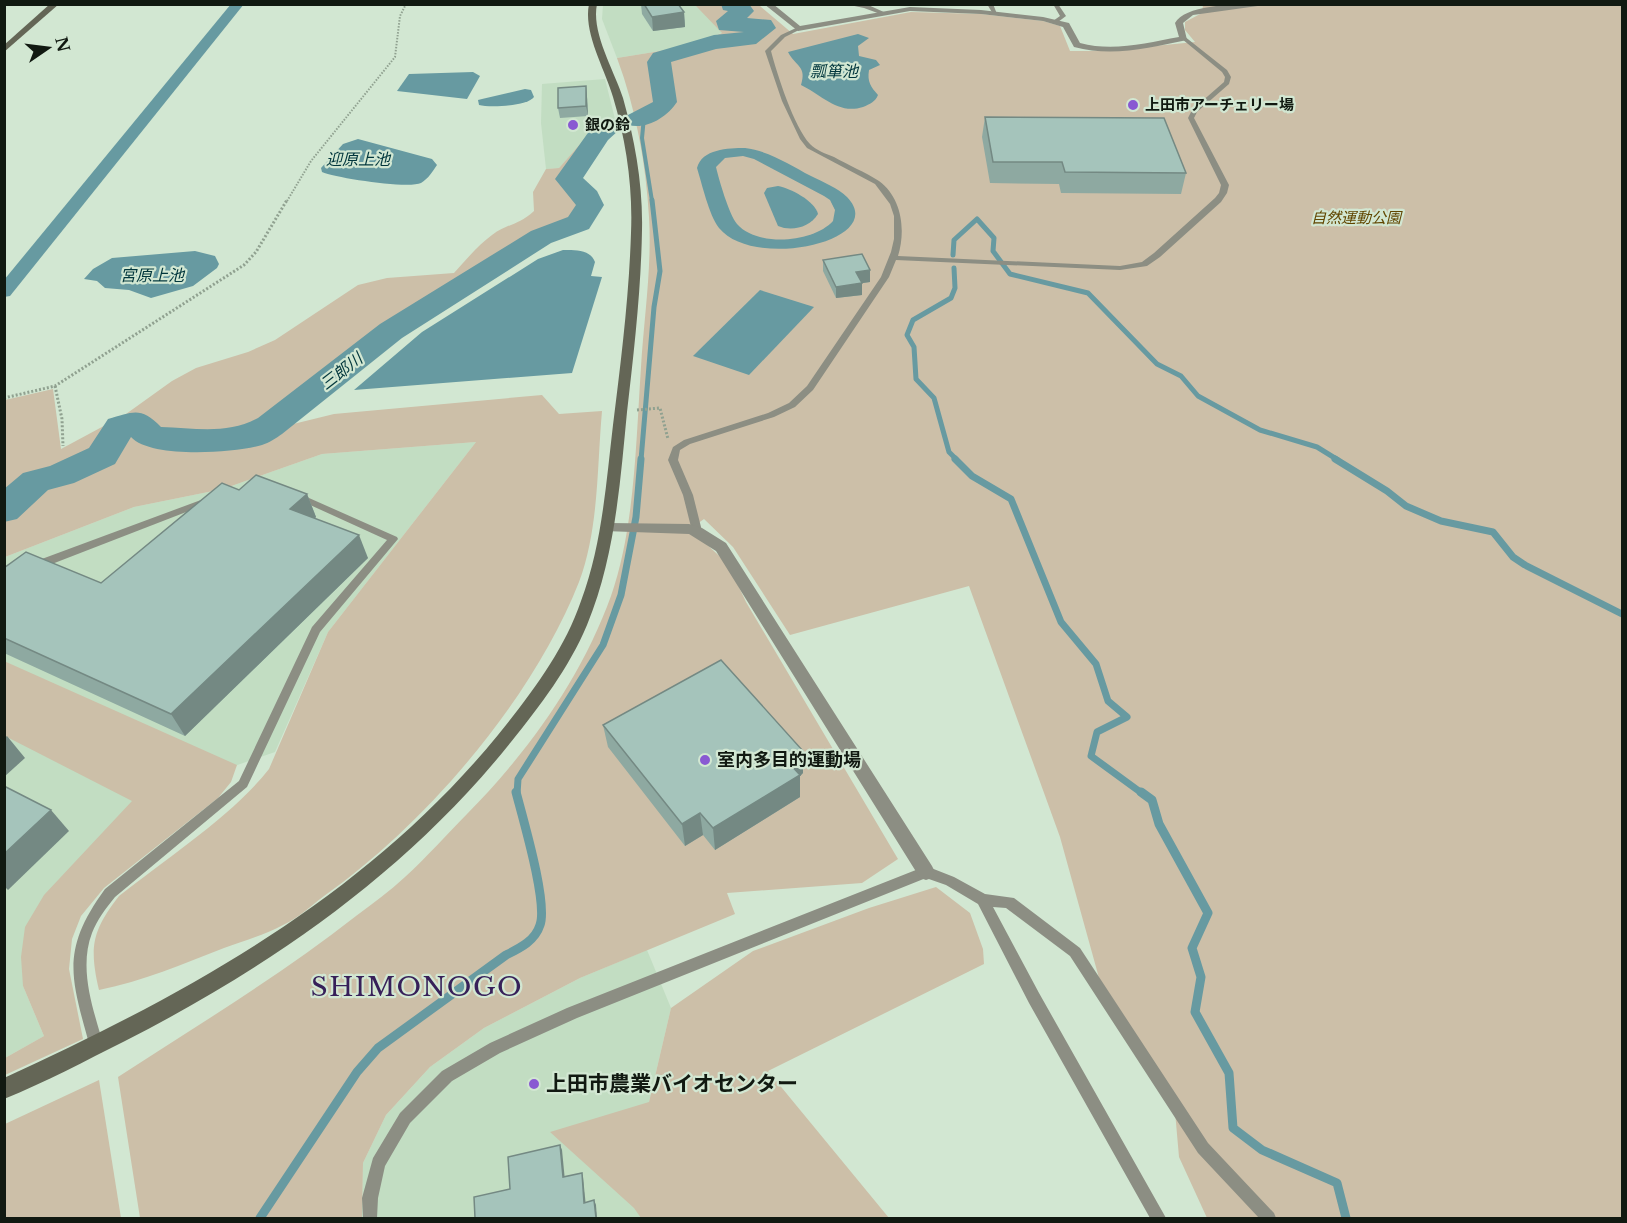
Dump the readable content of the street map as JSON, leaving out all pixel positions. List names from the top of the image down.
{
  "districts": ["SHIMONOGO"],
  "water": [
    "瓢箪池",
    "迎原上池",
    "宮原上池",
    "三郎川"
  ],
  "parks": ["自然運動公園"],
  "places": [
    "上田市アーチェリー場",
    "銀の鈴",
    "室内多目的運動場",
    "上田市農業バイオセンター"
  ],
  "north": "right"
}
